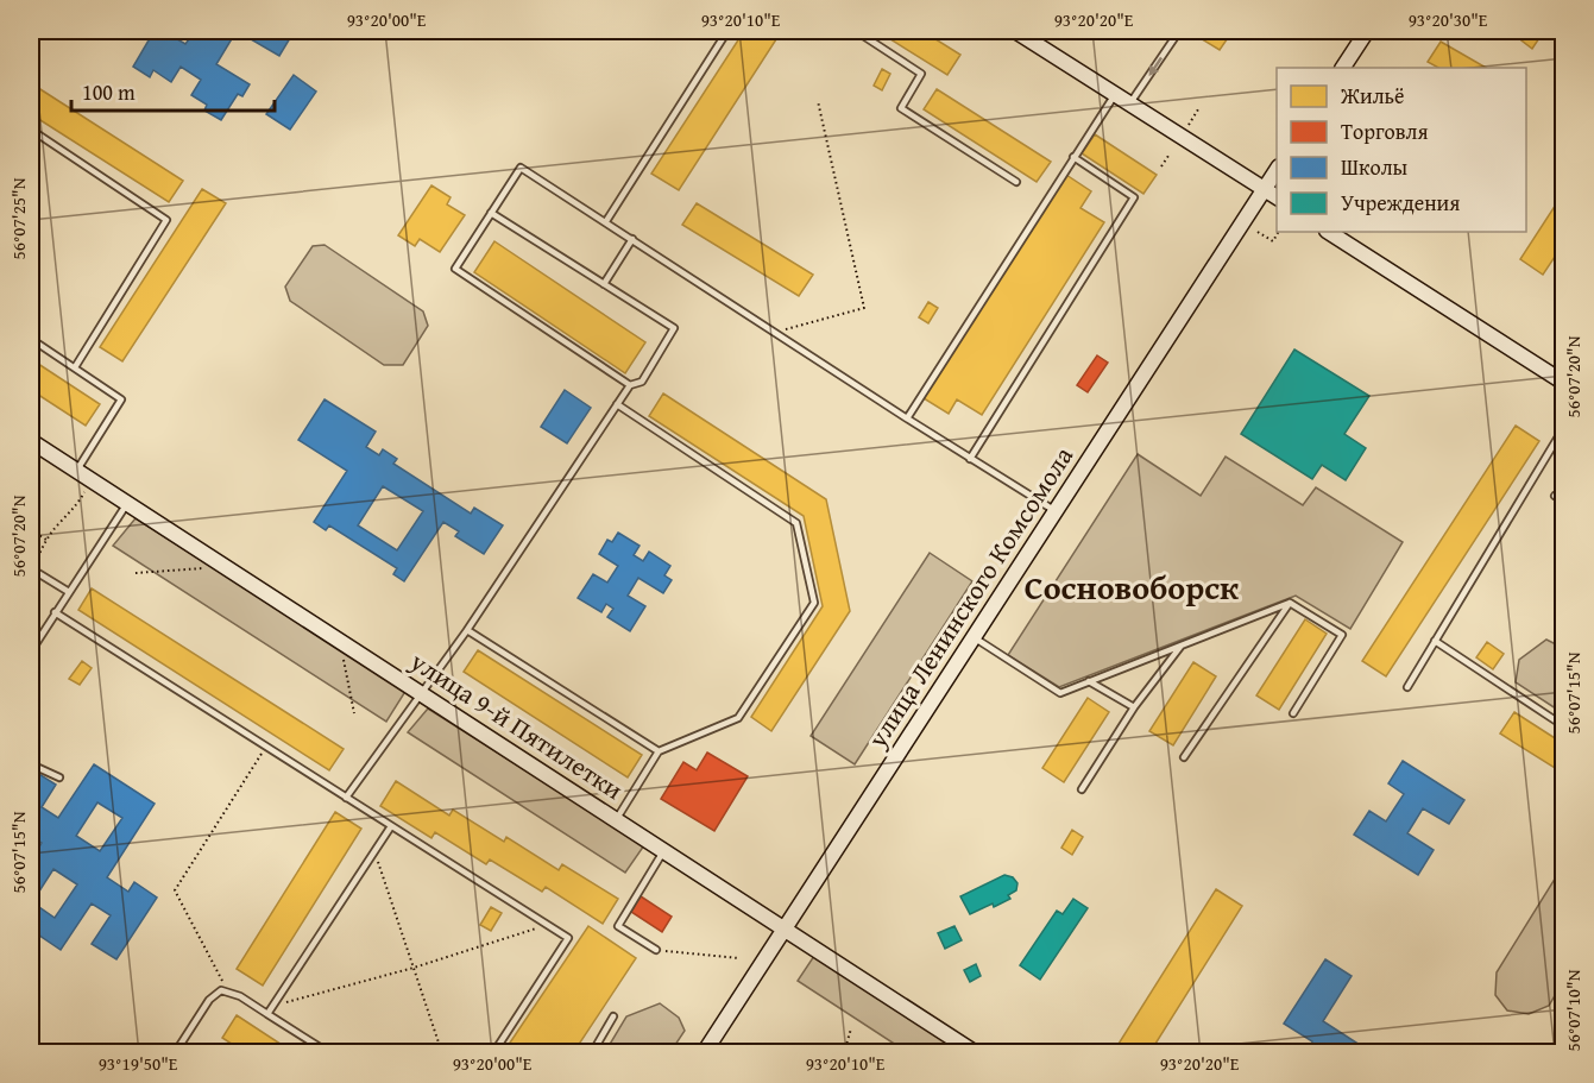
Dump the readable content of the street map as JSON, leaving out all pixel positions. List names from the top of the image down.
{
  "streets": {
    "street": ["улица Ленинского Комсомола", "улица 9-й Пятилетки"]
  },
  "crossings": [
    ["улица Ленинского Комсомола", "улица 9-й Пятилетки"]
  ],
  "districts": ["Сосновоборск"],
  "legend": [
    "Жильё",
    "Торговля",
    "Школы",
    "Учреждения"
  ],
  "scale_bar": "100 m",
  "coordinates": [
    "93°20'00\"E",
    "93°20'10\"E",
    "93°20'20\"E",
    "93°20'30\"E",
    "56°07'25\"N",
    "56°07'20\"N",
    "56°07'15\"N",
    "56°07'10\"N",
    "93°19'50\"E"
  ]
}
